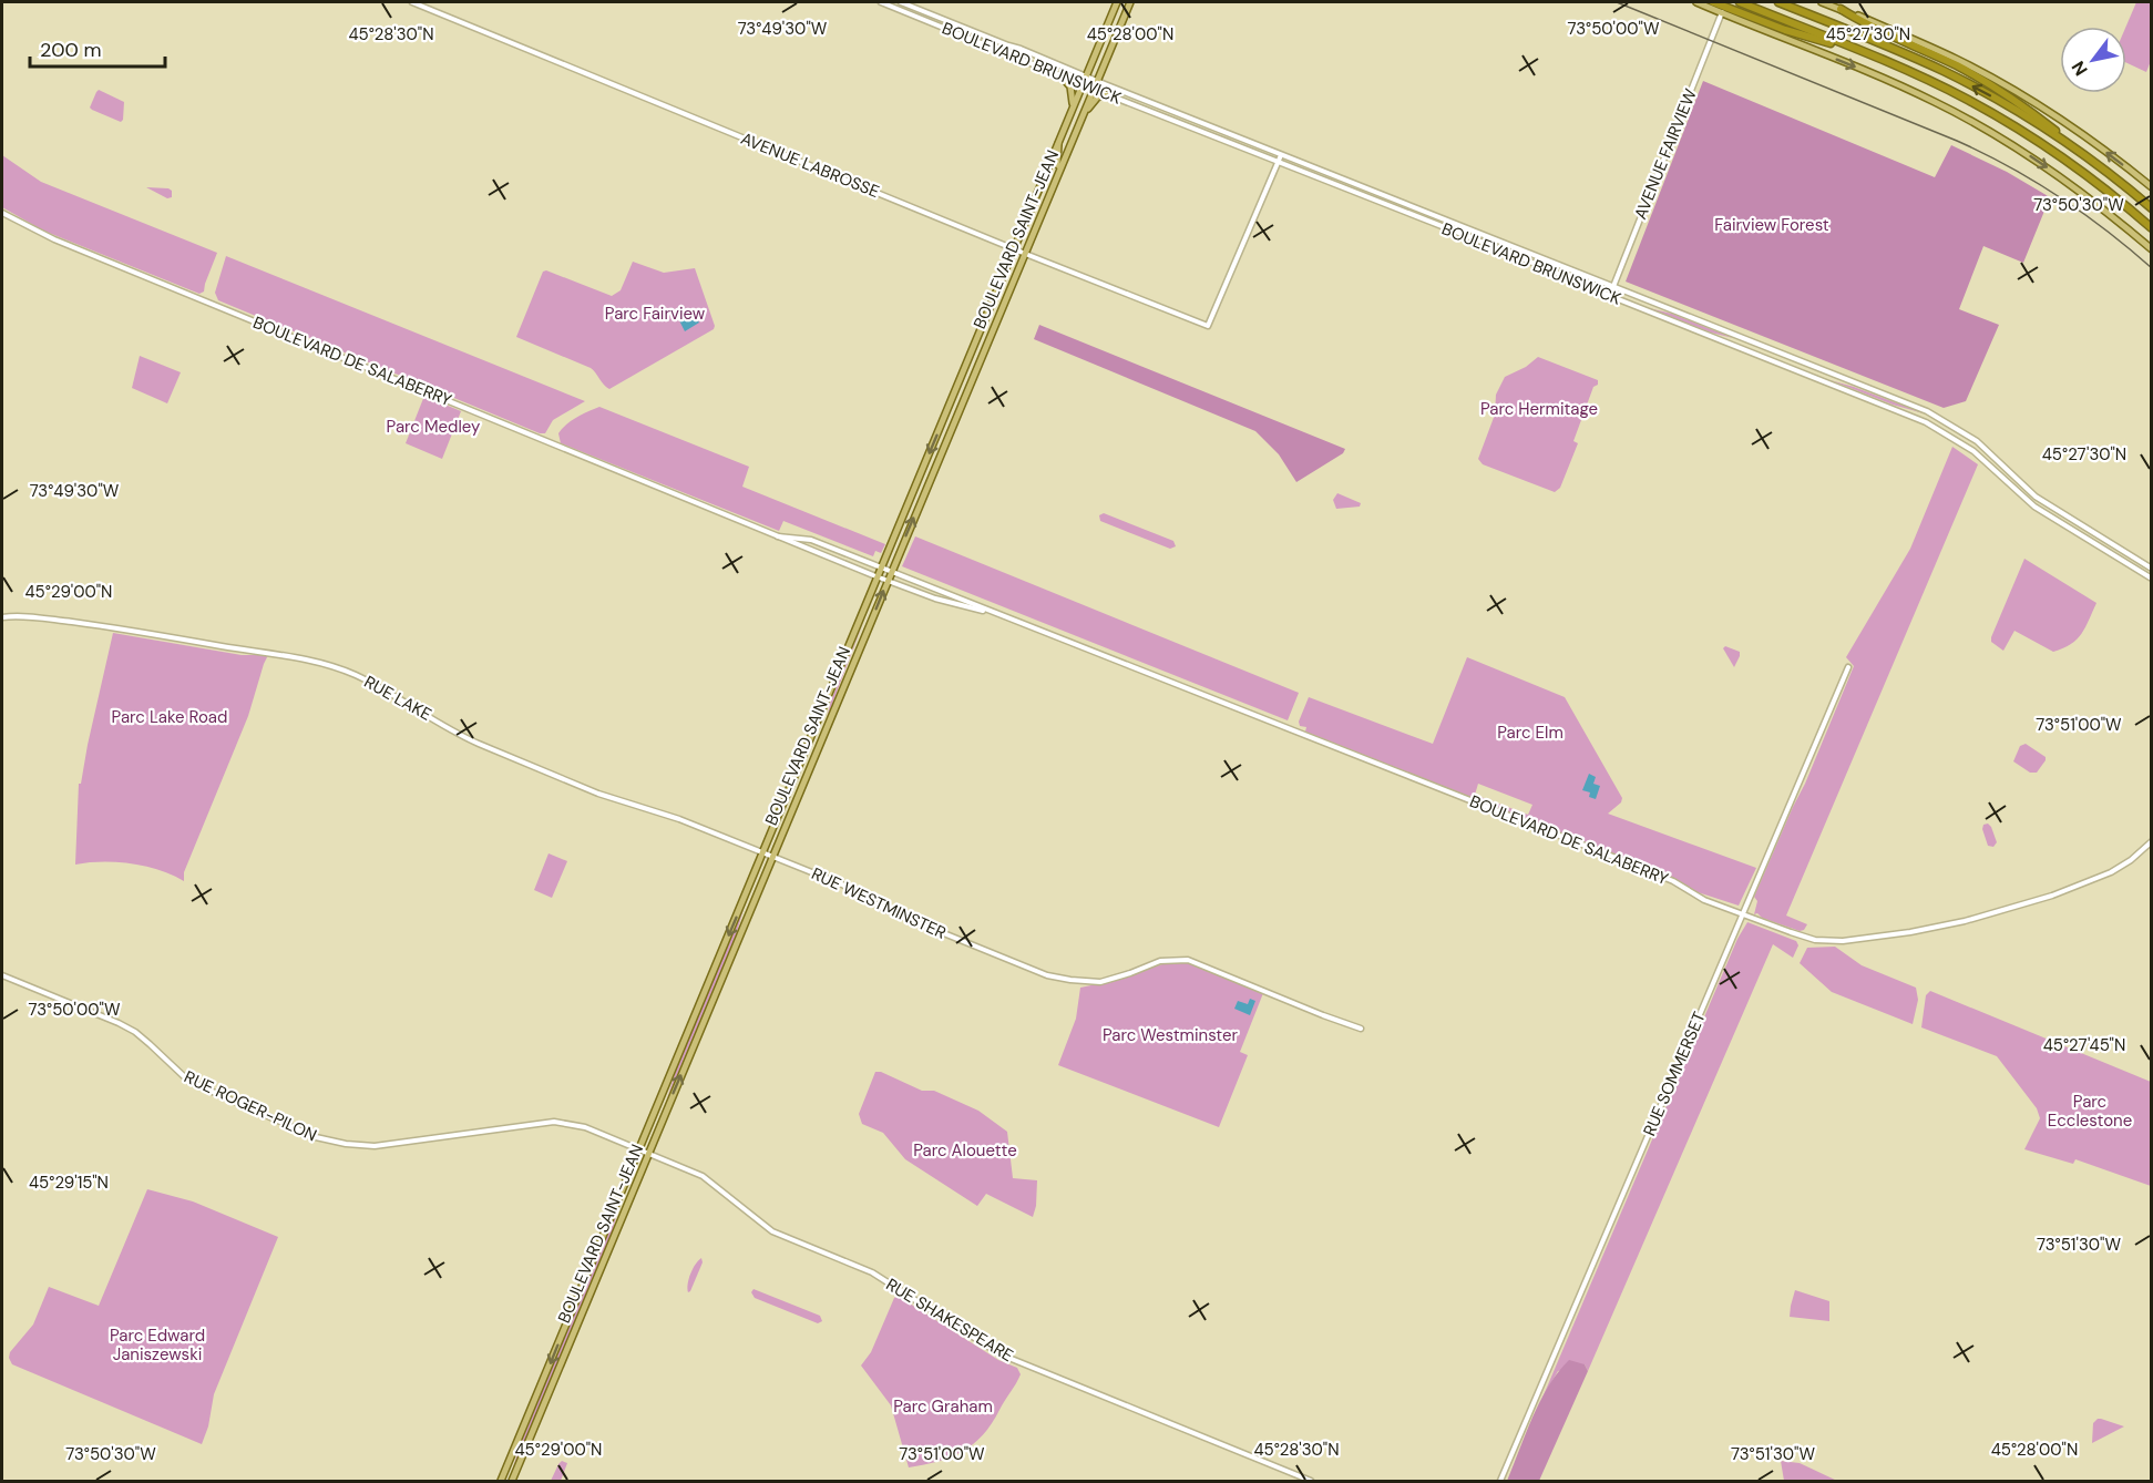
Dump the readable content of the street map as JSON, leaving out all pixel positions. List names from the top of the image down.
{
  "streets": {
    "main road": ["BOULEVARD SAINT-JEAN"],
    "street": [
      "BOULEVARD BRUNSWICK",
      "AVENUE FAIRVIEW",
      "AVENUE LABROSSE",
      "BOULEVARD DE SALABERRY",
      "RUE LAKE",
      "RUE WESTMINSTER",
      "RUE SOMMERSET",
      "RUE ROGER-PILON",
      "RUE SHAKESPEARE"
    ]
  },
  "crossings": [
    ["BOULEVARD BRUNSWICK", "AVENUE FAIRVIEW"],
    ["BOULEVARD BRUNSWICK", "AVENUE LABROSSE"],
    ["BOULEVARD BRUNSWICK", "BOULEVARD SAINT-JEAN"],
    ["AVENUE LABROSSE", "BOULEVARD SAINT-JEAN"],
    ["BOULEVARD SAINT-JEAN", "BOULEVARD DE SALABERRY"],
    ["BOULEVARD SAINT-JEAN", "RUE LAKE"],
    ["BOULEVARD SAINT-JEAN", "RUE WESTMINSTER"],
    ["BOULEVARD SAINT-JEAN", "RUE ROGER-PILON"],
    ["BOULEVARD SAINT-JEAN", "RUE SHAKESPEARE"],
    ["BOULEVARD DE SALABERRY", "RUE SOMMERSET"],
    ["RUE LAKE", "RUE WESTMINSTER"],
    ["RUE ROGER-PILON", "RUE SHAKESPEARE"]
  ],
  "parks": [
    "Fairview Forest",
    "Parc Fairview",
    "Parc Hermitage",
    "Parc Medley",
    "Parc Lake Road",
    "Parc Elm",
    "Parc Westminster",
    "Parc Ecclestone",
    "Parc Alouette",
    "Parc Edward Janiszewski",
    "Parc Graham"
  ],
  "scale_bar": "200 m",
  "north": "bottom left",
  "coordinates": [
    "73°49'30\"W",
    "73°50'00\"W",
    "45°28'30\"N",
    "45°28'00\"N",
    "45°27'30\"N",
    "73°50'30\"W",
    "45°29'00\"N",
    "73°51'00\"W",
    "45°27'45\"N",
    "45°29'15\"N",
    "73°51'30\"W"
  ]
}
